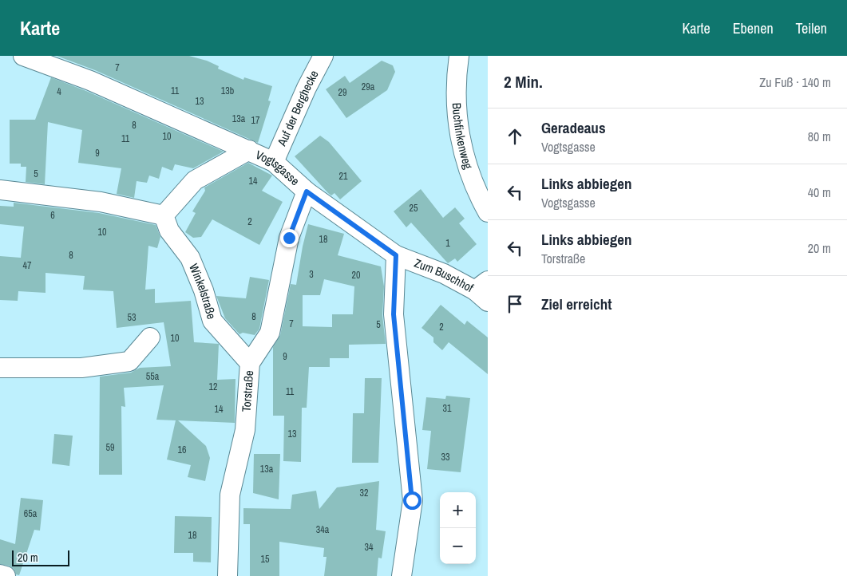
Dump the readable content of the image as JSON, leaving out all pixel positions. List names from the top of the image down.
{
  "streets": {
    "street": [
      "Auf der Berghecke",
      "Buchfinkenweg",
      "Vogtsgasse",
      "Zum Buschhof",
      "Winkelstraße",
      "Torstraße"
    ]
  },
  "crossings": [
    ["Auf der Berghecke", "Vogtsgasse"],
    ["Vogtsgasse", "Zum Buschhof"],
    ["Vogtsgasse", "Torstraße"],
    ["Winkelstraße", "Torstraße"]
  ],
  "house_numbers": [
    "7",
    "29a",
    "11",
    "13b",
    "4",
    "29",
    "13",
    "13a",
    "17",
    "8",
    "10",
    "11",
    "9",
    "5",
    "21",
    "14",
    "25",
    "6",
    "2",
    "10",
    "18",
    "1",
    "8",
    "47",
    "3",
    "20",
    "8",
    "53",
    "7",
    "5",
    "2",
    "10",
    "9",
    "55a",
    "12",
    "11",
    "31",
    "14",
    "13",
    "59",
    "16",
    "33",
    "13a",
    "32",
    "65a",
    "34a",
    "18",
    "34",
    "15"
  ],
  "scale_bar": "20 m",
  "page": {
    "header": "Karte",
    "nav": ["Karte", "Ebenen", "Teilen"],
    "heading": ["2 Min.", "Zu Fuß · 140 m"],
    "list": [
      ["Geradeaus", "Vogtsgasse", "80 m"],
      ["Links abbiegen", "Vogtsgasse", "40 m"],
      ["Links abbiegen", "Torstraße", "20 m"],
      "Ziel erreicht"
    ],
    "map_buttons": ["+", "−"],
    "scale": "20 m"
  }
}
